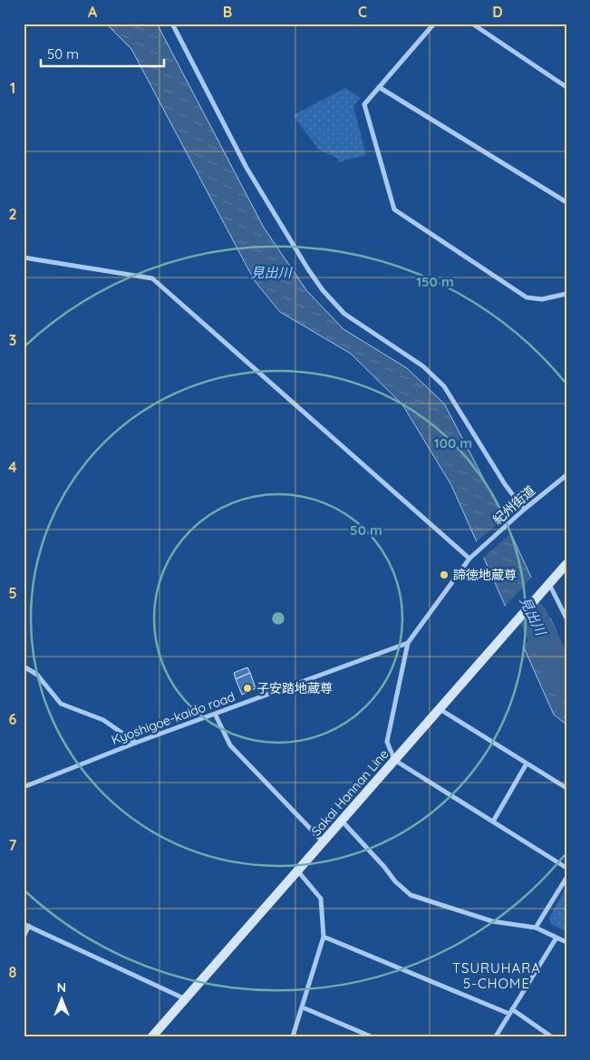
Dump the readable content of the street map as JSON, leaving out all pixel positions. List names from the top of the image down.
{
  "streets": {
    "main road": ["Sakai Hannan Line"],
    "street": ["紀州街道", "Kyoshigoe-kaido road"]
  },
  "crossings": [
    ["紀州街道", "Kyoshigoe-kaido road"]
  ],
  "districts": ["TSURUHARA 5-CHOME"],
  "water": ["見出川"],
  "places": ["諦徳地蔵尊", "子安踏地蔵尊"],
  "scale_bar": "50 m",
  "north": "top",
  "grid": {
    "columns": [
      "A",
      "B",
      "C",
      "D"
    ],
    "rows": [
      "1",
      "2",
      "3",
      "4",
      "5",
      "6",
      "7",
      "8"
    ]
  },
  "rings": ["150 m", "100 m", "50 m"]
}
